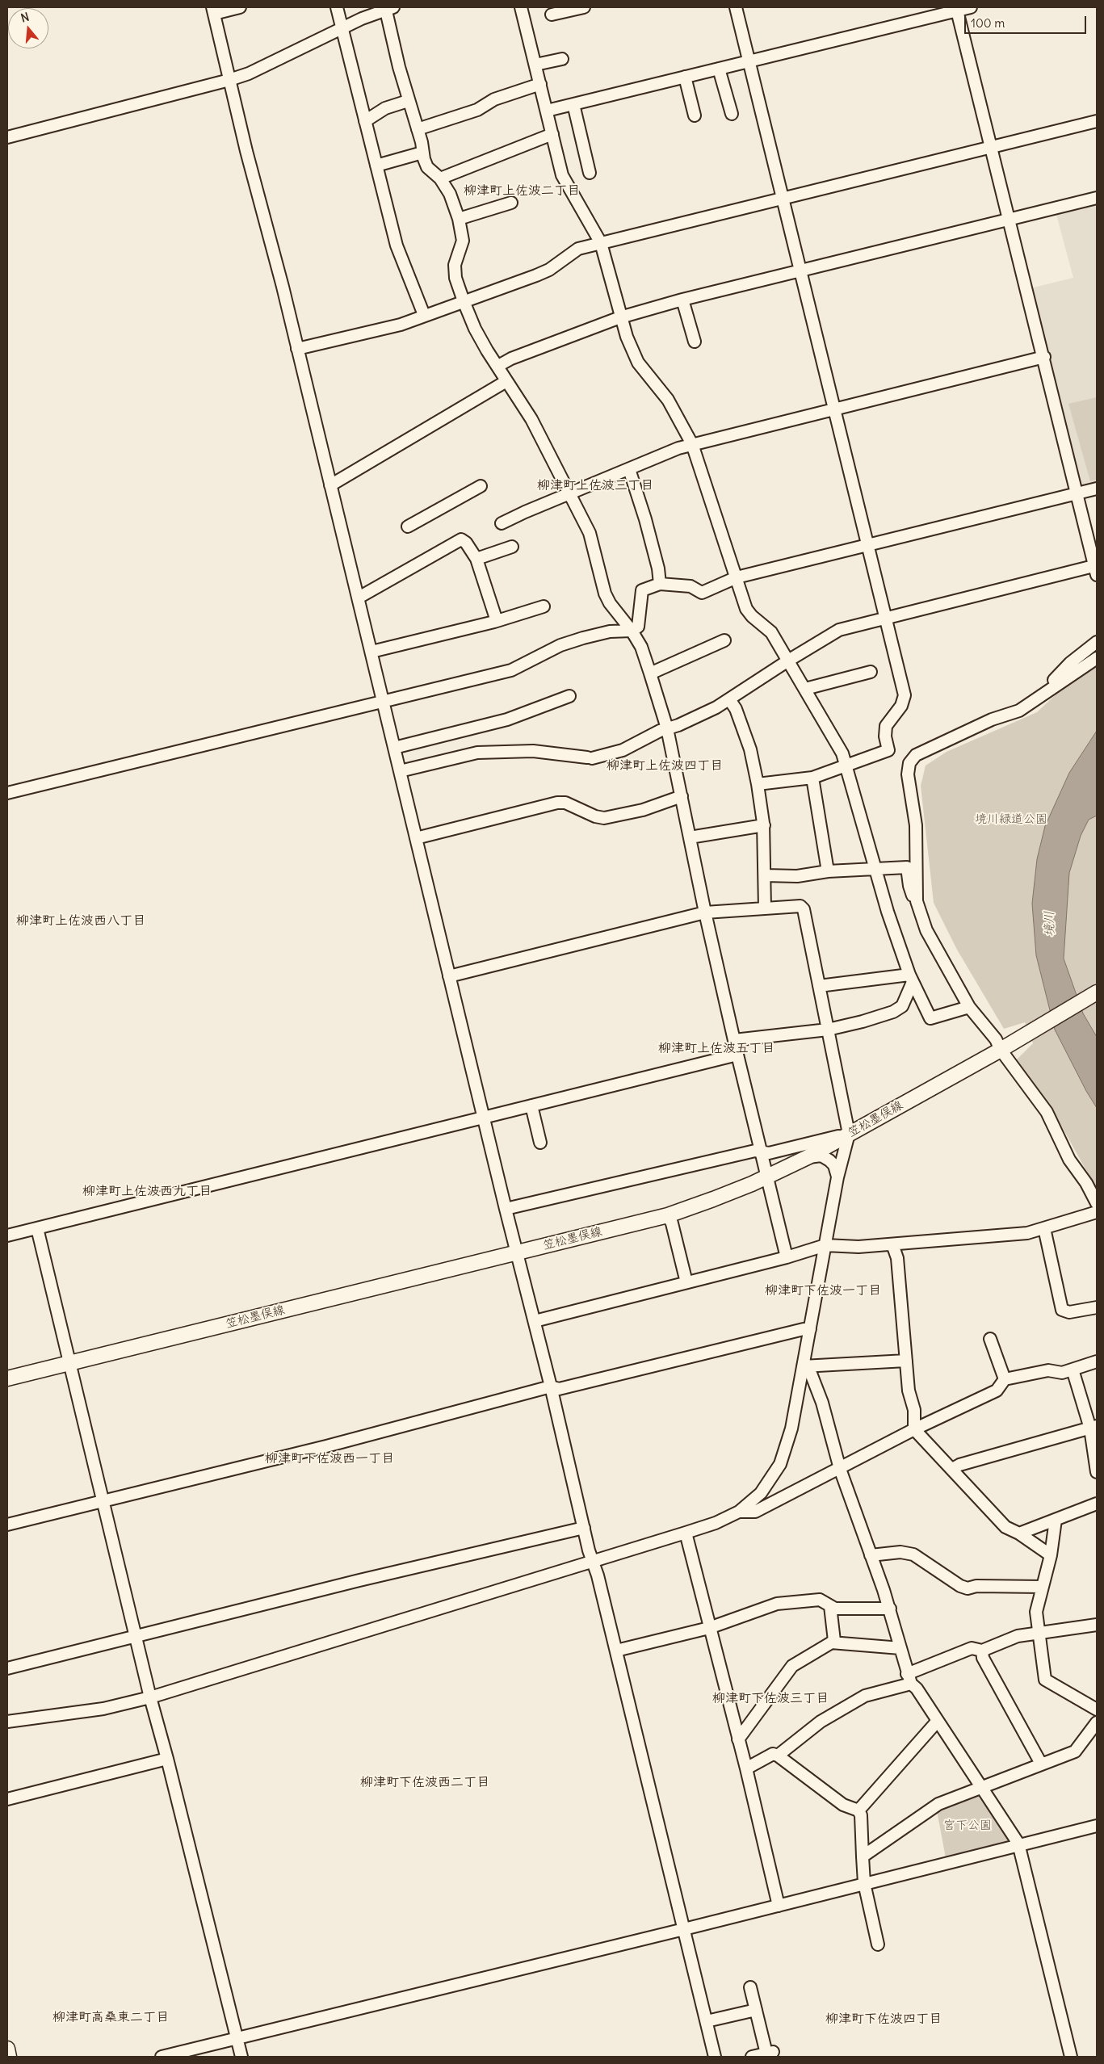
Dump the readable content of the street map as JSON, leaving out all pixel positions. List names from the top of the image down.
{
  "streets": {
    "main road": ["笠松墨俣線"]
  },
  "districts": [
    "柳津町上佐波二丁目",
    "柳津町上佐波三丁目",
    "柳津町上佐波四丁目",
    "柳津町上佐波西八丁目",
    "柳津町上佐波五丁目",
    "柳津町上佐波西九丁目",
    "柳津町下佐波一丁目",
    "柳津町下佐波西一丁目",
    "柳津町下佐波三丁目",
    "柳津町下佐波西二丁目",
    "柳津町高桑東二丁目",
    "柳津町下佐波四丁目"
  ],
  "water": ["境川"],
  "parks": ["境川緑道公園", "宮下公園"],
  "scale_bar": "100 m",
  "north": "top"
}
